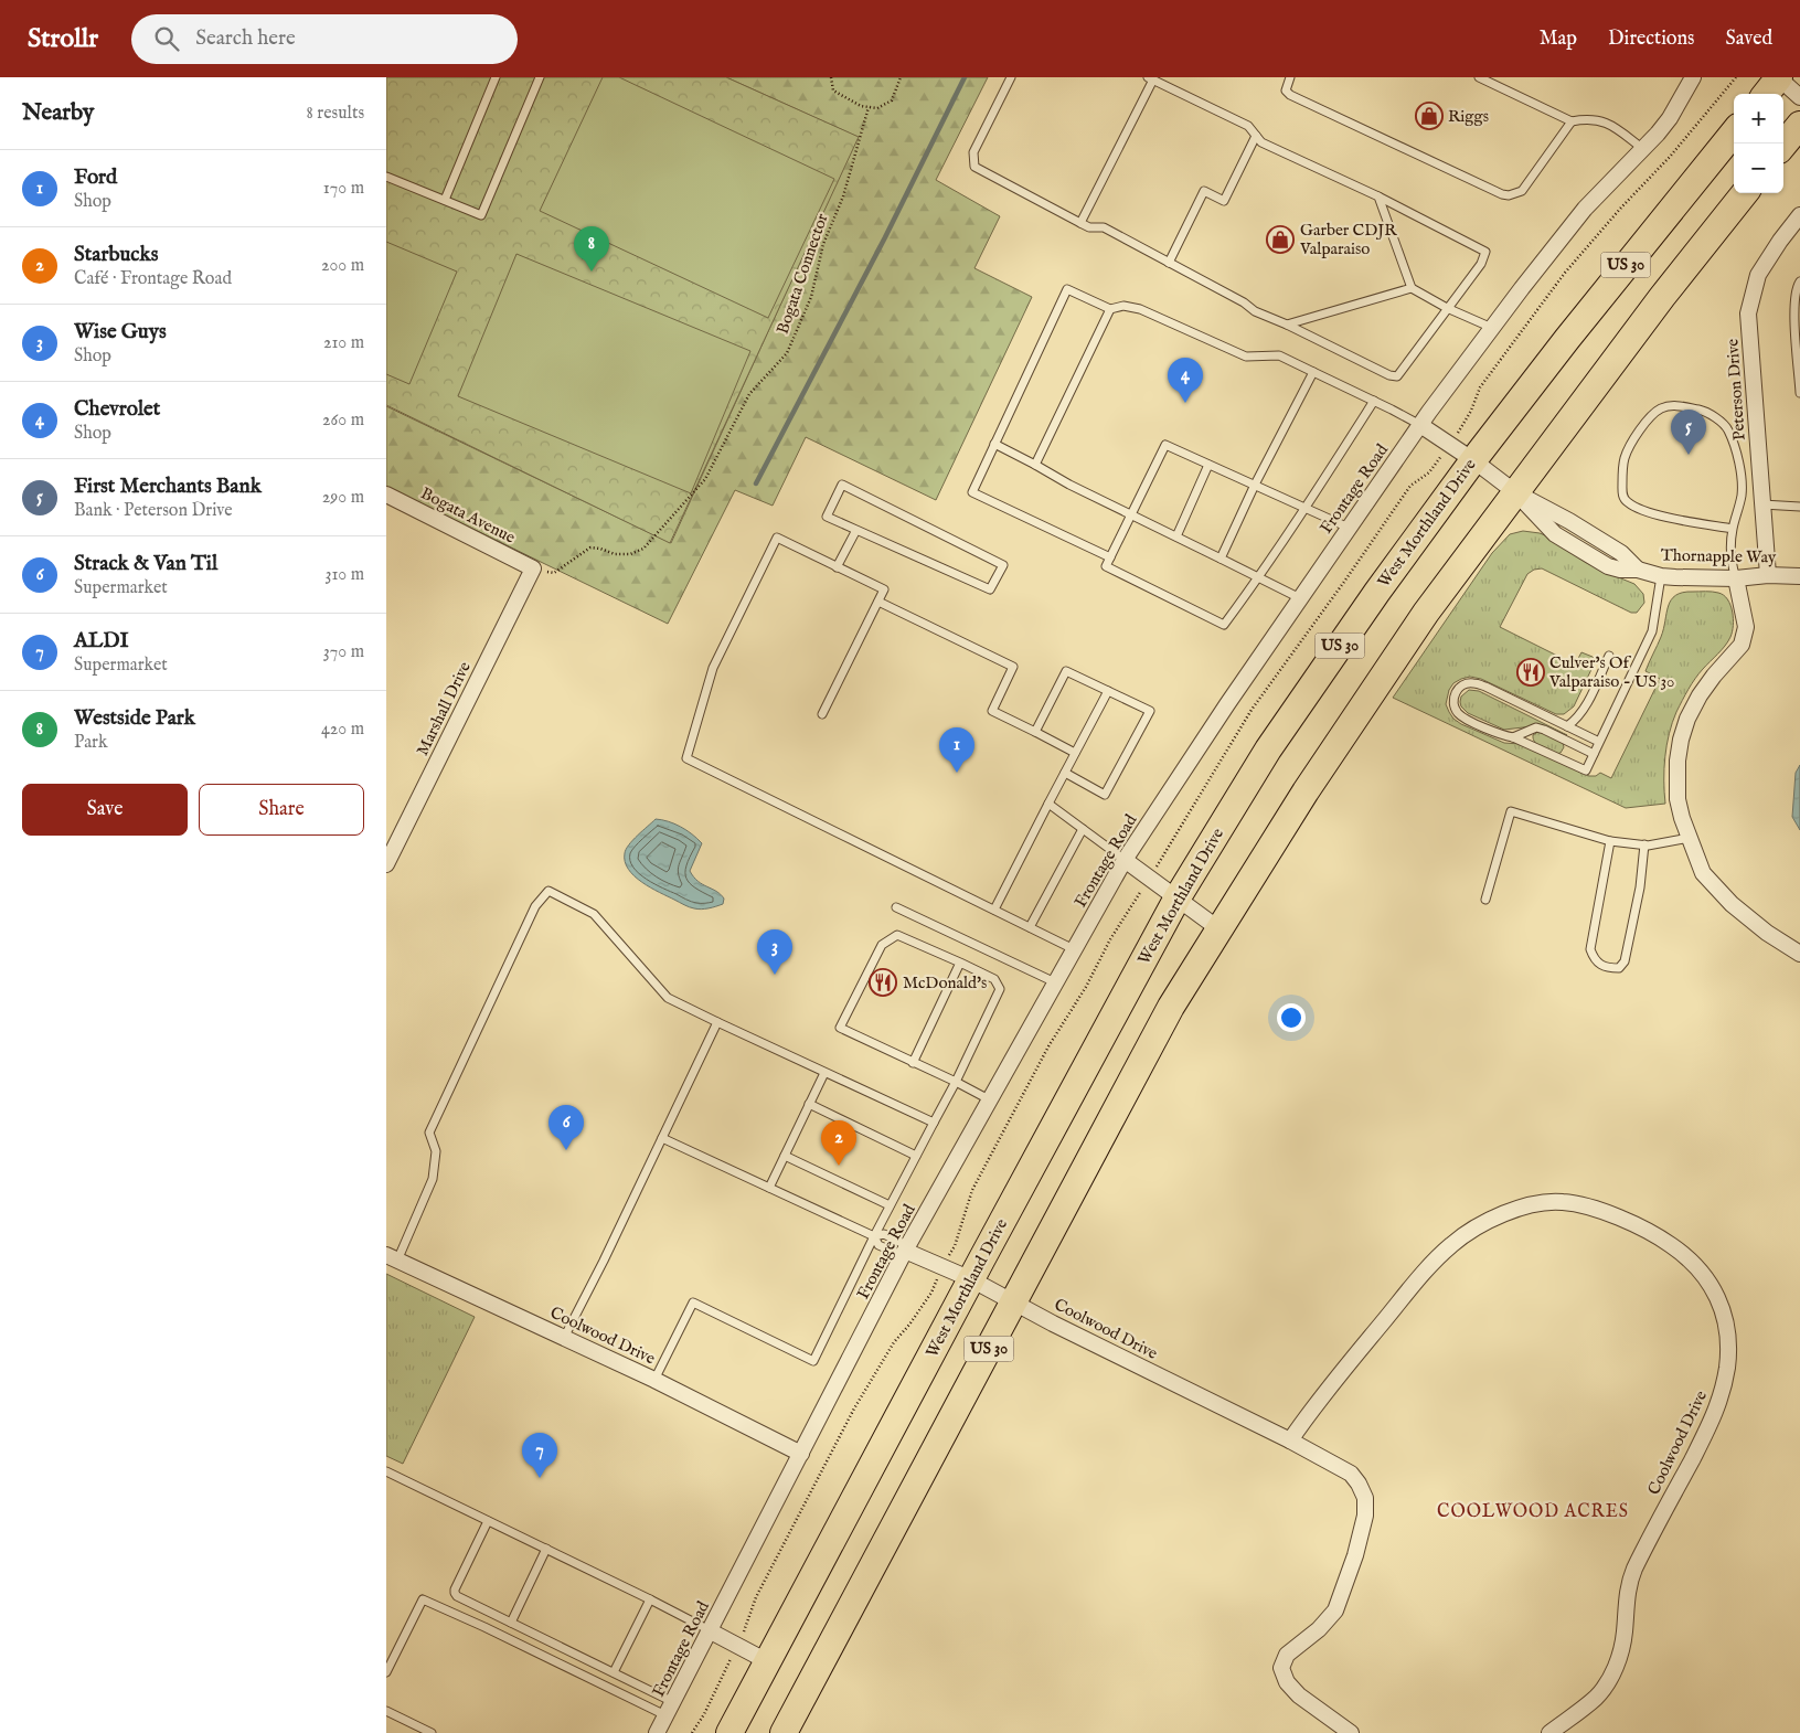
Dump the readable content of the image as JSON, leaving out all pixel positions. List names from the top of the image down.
{
  "streets": {
    "highway": ["US 30", "West Morthland Drive"],
    "street": [
      "Peterson Drive",
      "Frontage Road",
      "Bogata Avenue",
      "Thornapple Way",
      "Marshall Drive",
      "Coolwood Drive"
    ],
    "path": ["Bogata Connector"]
  },
  "crossings": [
    ["US 30", "Thornapple Way"],
    ["US 30", "Coolwood Drive"],
    ["Bogata Connector", "Bogata Avenue"],
    ["Bogata Connector", "Marshall Drive"],
    ["Peterson Drive", "Thornapple Way"],
    ["Frontage Road", "Thornapple Way"],
    ["Frontage Road", "Coolwood Drive"],
    ["Bogata Avenue", "Marshall Drive"],
    ["West Morthland Drive", "Thornapple Way"],
    ["West Morthland Drive", "Coolwood Drive"]
  ],
  "districts": ["COOLWOOD ACRES"],
  "places": {
    "shop": ["Riggs", "Garber CDJR Valparaiso"],
    "restaurant": ["Culver's Of Valparaiso - US 30", "McDonald's"]
  },
  "page": {
    "header": "Strollr",
    "search": "Search here",
    "nav": ["Map", "Directions", "Saved"],
    "heading": ["Nearby", "8 results"],
    "map_buttons": ["+", "−"],
    "list": [
      {
        "mark": "1",
        "name": "Ford",
        "note": "Shop",
        "value": "170 m"
      },
      {
        "mark": "2",
        "name": "Starbucks",
        "note": "Café · Frontage Road",
        "value": "200 m"
      },
      {
        "mark": "3",
        "name": "Wise Guys",
        "note": "Shop",
        "value": "210 m"
      },
      {
        "mark": "4",
        "name": "Chevrolet",
        "note": "Shop",
        "value": "260 m"
      },
      {
        "mark": "5",
        "name": "First Merchants Bank",
        "note": "Bank · Peterson Drive",
        "value": "290 m"
      },
      {
        "mark": "6",
        "name": "Strack & Van Til",
        "note": "Supermarket",
        "value": "310 m"
      },
      {
        "mark": "7",
        "name": "ALDI",
        "note": "Supermarket",
        "value": "370 m"
      },
      {
        "mark": "8",
        "name": "Westside Park",
        "note": "Park",
        "value": "420 m"
      }
    ],
    "pins": [
      "8",
      "4",
      "5",
      "1",
      "3",
      "6",
      "2",
      "7"
    ],
    "buttons": ["Save", "Share"]
  }
}
